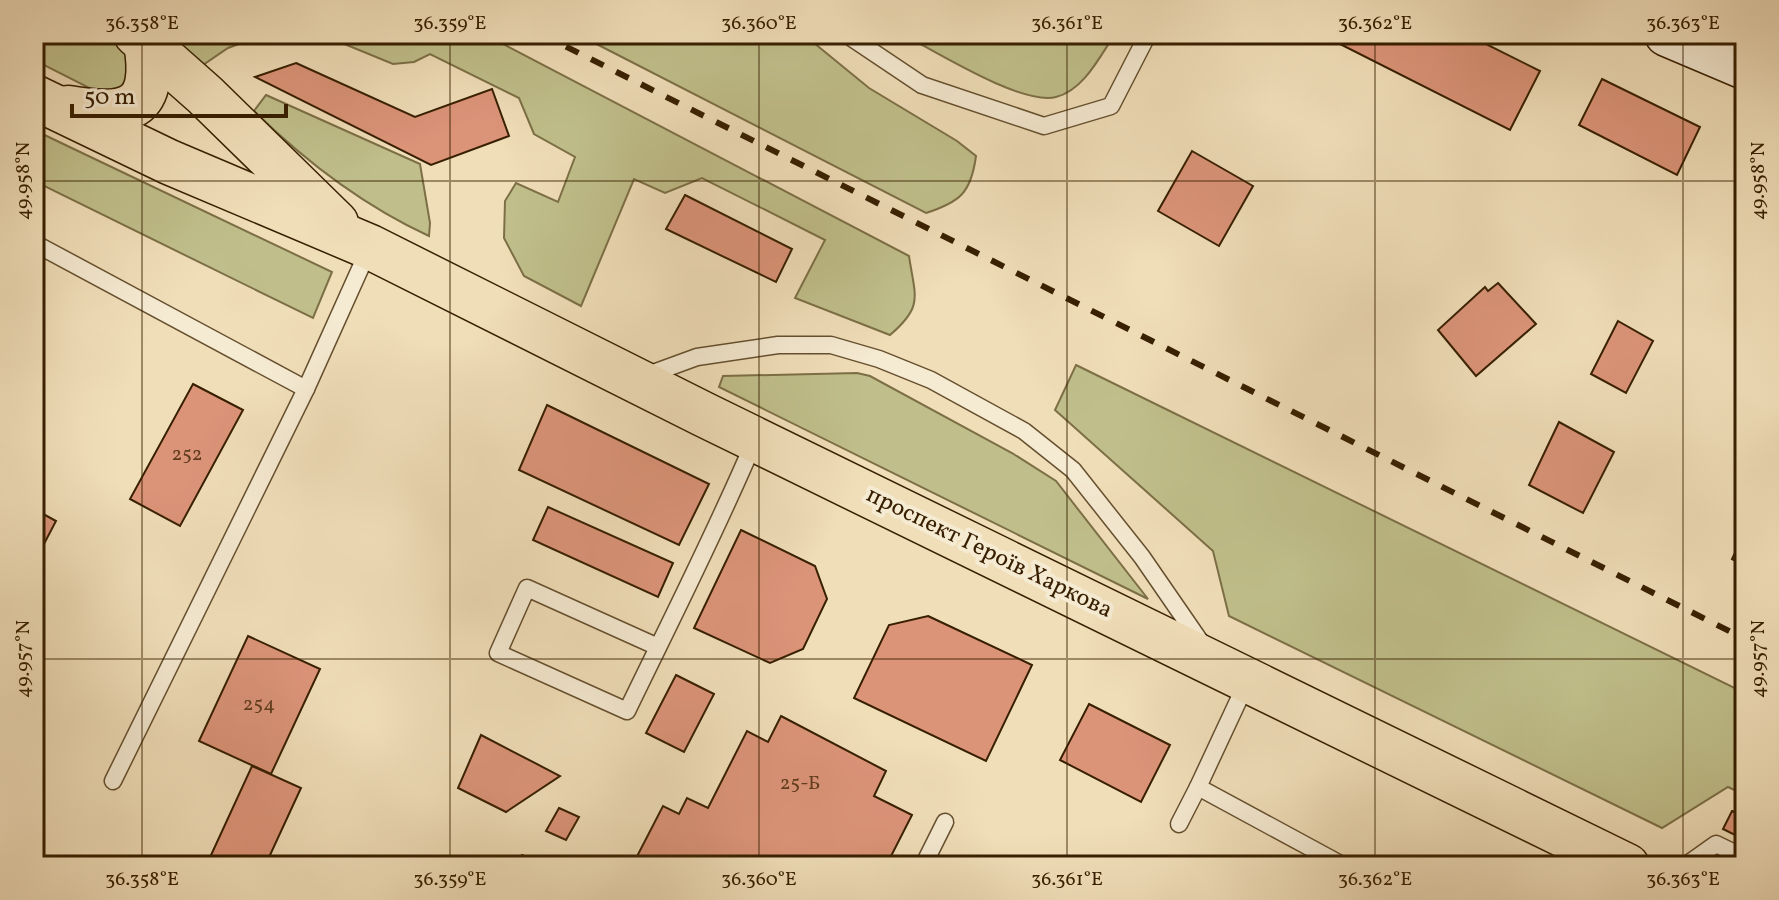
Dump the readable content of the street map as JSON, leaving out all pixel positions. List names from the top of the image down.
{
  "streets": {
    "main road": ["проспект Героїв Харкова"]
  },
  "house_numbers": ["252", "254", "25-Б"],
  "scale_bar": "50 m",
  "coordinates": [
    "36.358°E",
    "36.359°E",
    "36.360°E",
    "36.361°E",
    "36.362°E",
    "36.363°E",
    "49.958°N",
    "49.957°N"
  ]
}
